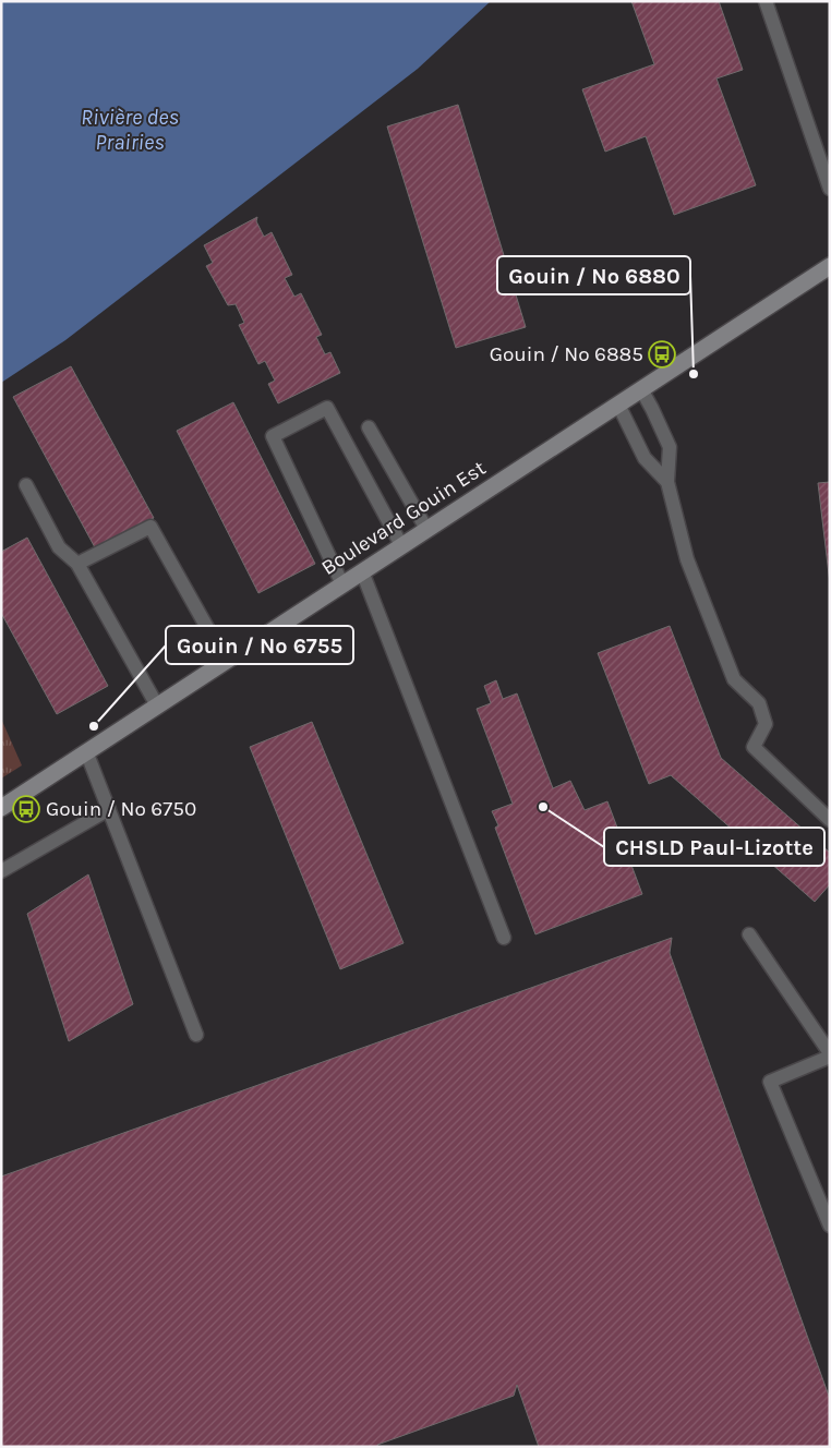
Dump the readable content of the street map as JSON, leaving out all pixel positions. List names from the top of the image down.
{
  "streets": {
    "street": ["Boulevard Gouin Est"]
  },
  "water": ["Rivière des Prairies"],
  "places": {
    "bus stop": ["Gouin / No 6885", "Gouin / No 6750"],
    "other": ["Gouin / No 6880", "Gouin / No 6755", "CHSLD Paul-Lizotte"]
  }
}
